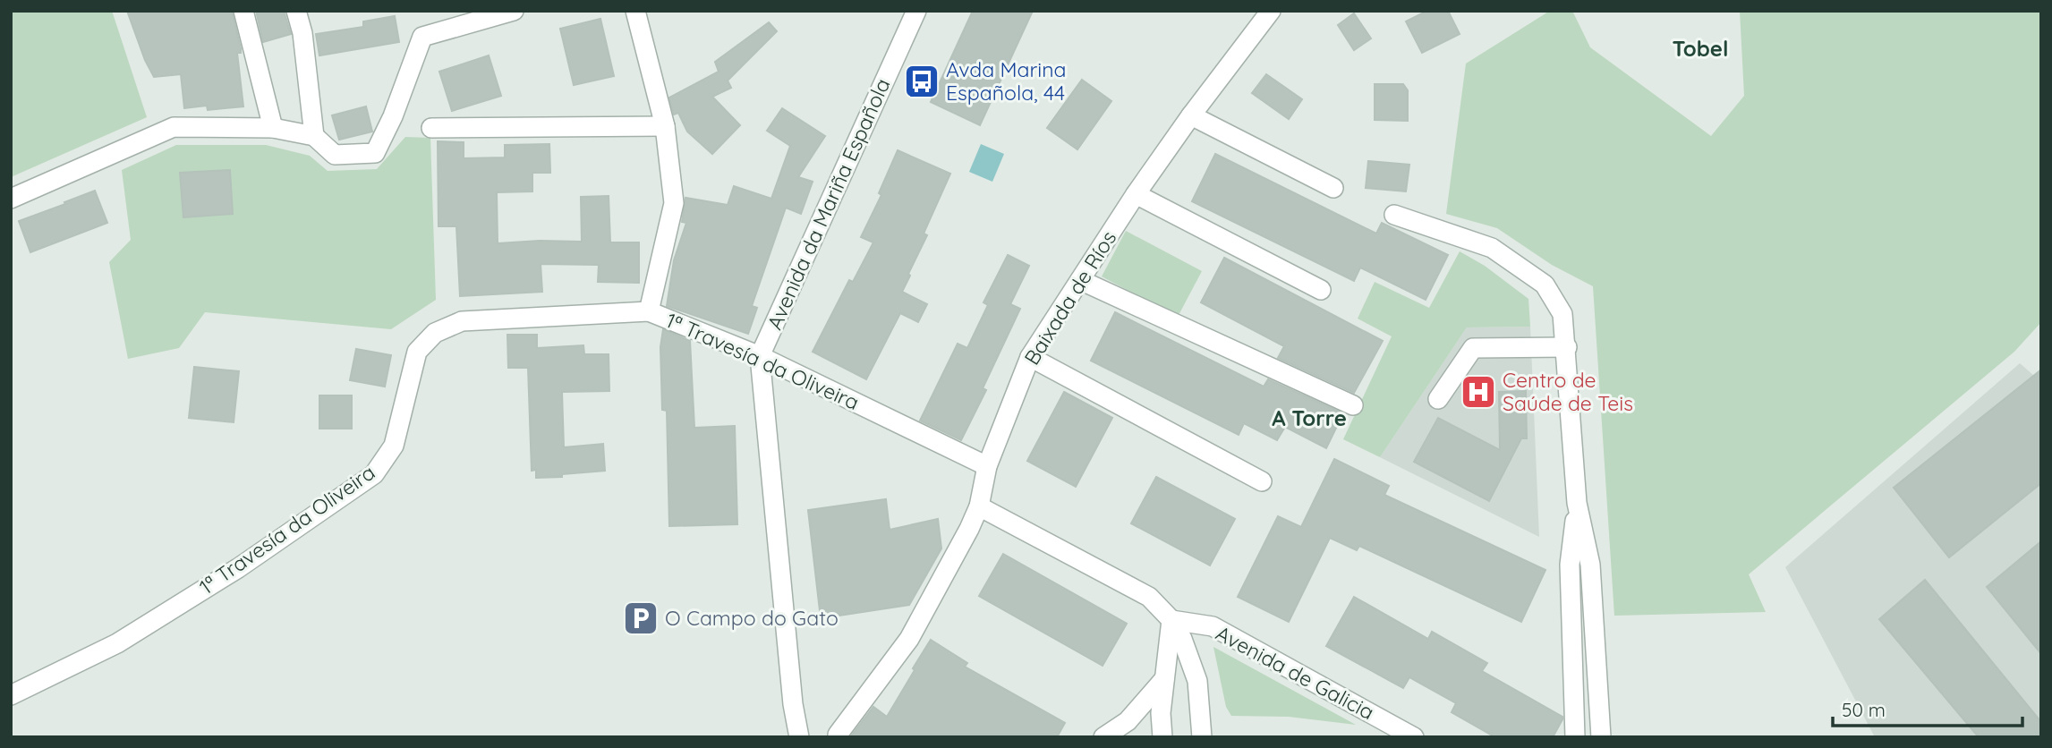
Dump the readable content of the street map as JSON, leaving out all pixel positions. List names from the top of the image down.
{
  "streets": {
    "street": [
      "Avenida da Mariña Española",
      "Baixada de Ríos",
      "1ª Travesía da Oliveira",
      "Avenida de Galicia"
    ]
  },
  "crossings": [
    ["Avenida da Mariña Española", "1ª Travesía da Oliveira"],
    ["Baixada de Ríos", "1ª Travesía da Oliveira"],
    ["Baixada de Ríos", "Avenida de Galicia"]
  ],
  "districts": ["Tobel", "A Torre"],
  "places": {
    "bus stop": ["Avda Marina Española, 44"],
    "hospital": ["Centro de Saúde de Teis"],
    "parking": ["O Campo do Gato"]
  },
  "scale_bar": "50 m"
}
